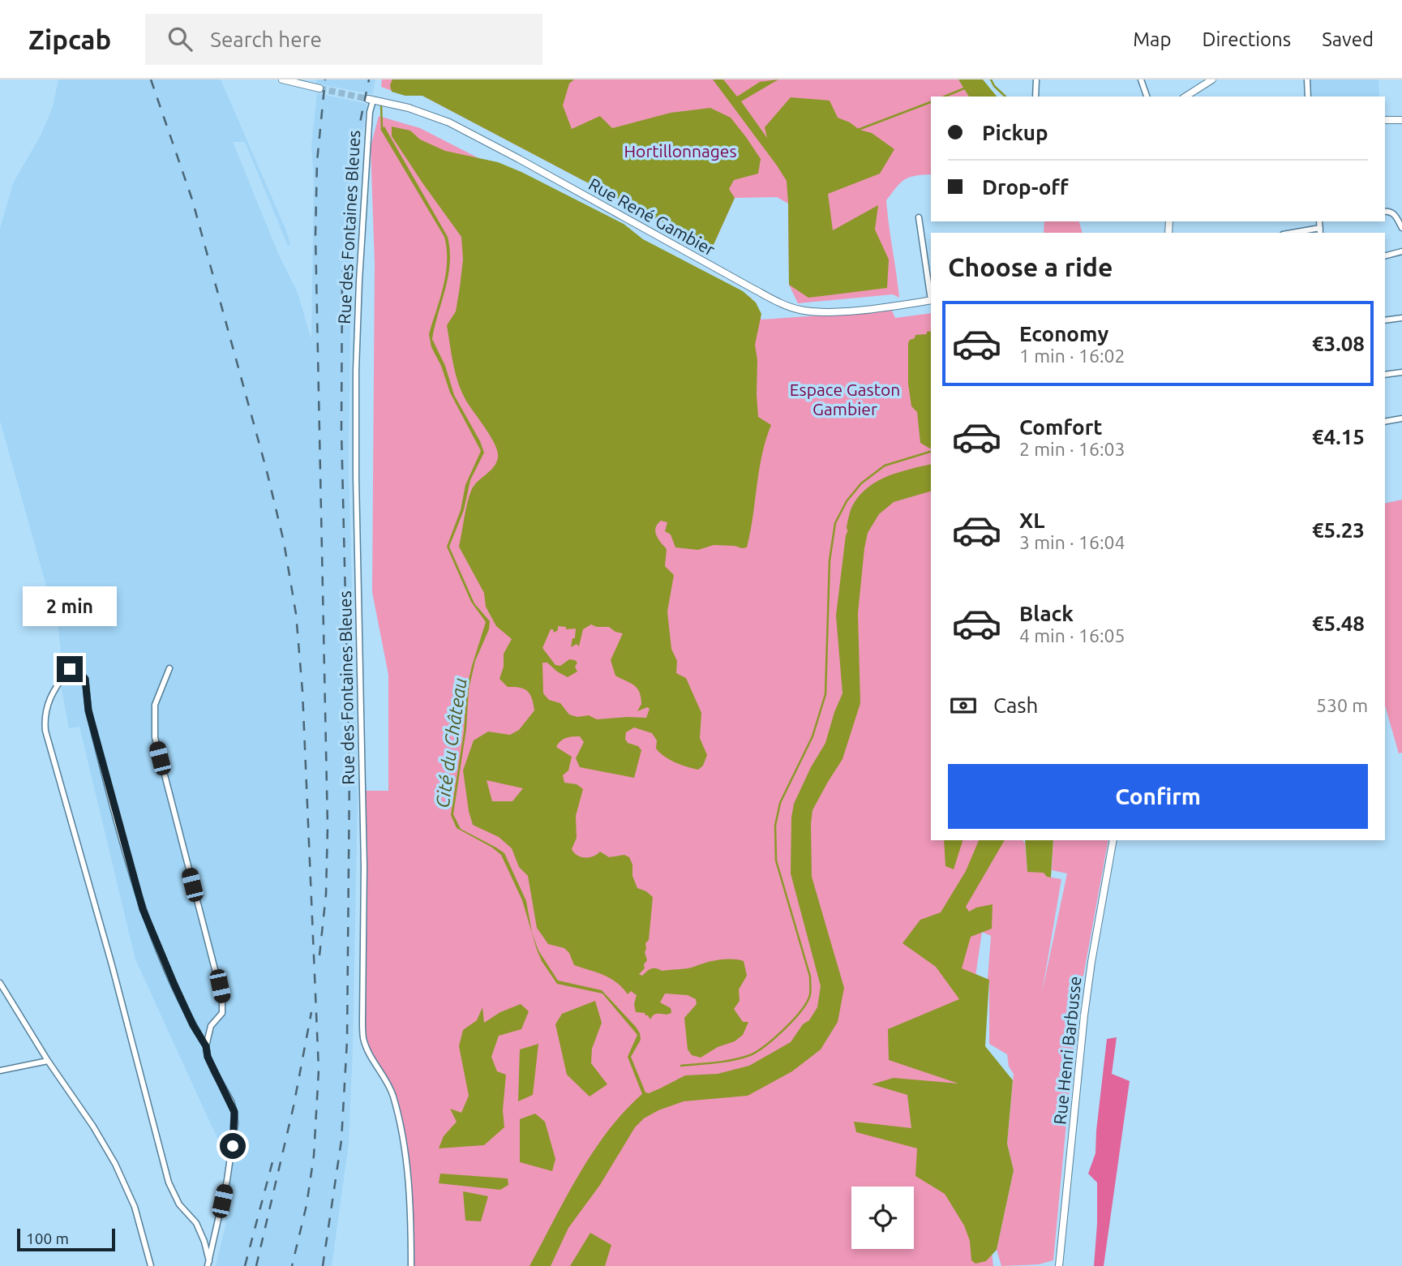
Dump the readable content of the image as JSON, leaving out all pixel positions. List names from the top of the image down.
{
  "streets": {
    "street": ["Rue René Gambier", "Rue des Fontaines Bleues", "Rue Henri Barbusse"]
  },
  "crossings": [
    ["Rue René Gambier", "Rue des Fontaines Bleues"]
  ],
  "water": ["Cité du Château"],
  "parks": ["Hortillonnages", "Espace Gaston Gambier"],
  "scale_bar": "100 m",
  "page": {
    "header": "Zipcab",
    "search": "Search here",
    "nav": ["Map", "Directions", "Saved"],
    "banner": ["Pickup", "Drop-off"],
    "heading": "Choose a ride",
    "list": [
      {
        "name": "Economy",
        "note": "1 min · 16:02",
        "value": "€3.08"
      },
      {
        "name": "Comfort",
        "note": "2 min · 16:03",
        "value": "€4.15"
      },
      {
        "name": "XL",
        "note": "3 min · 16:04",
        "value": "€5.23"
      },
      {
        "name": "Black",
        "note": "4 min · 16:05",
        "value": "€5.48"
      }
    ],
    "bubble": "2 min",
    "pay": ["Cash", "530 m"],
    "buttons": "Confirm",
    "scale": "100 m"
  }
}
